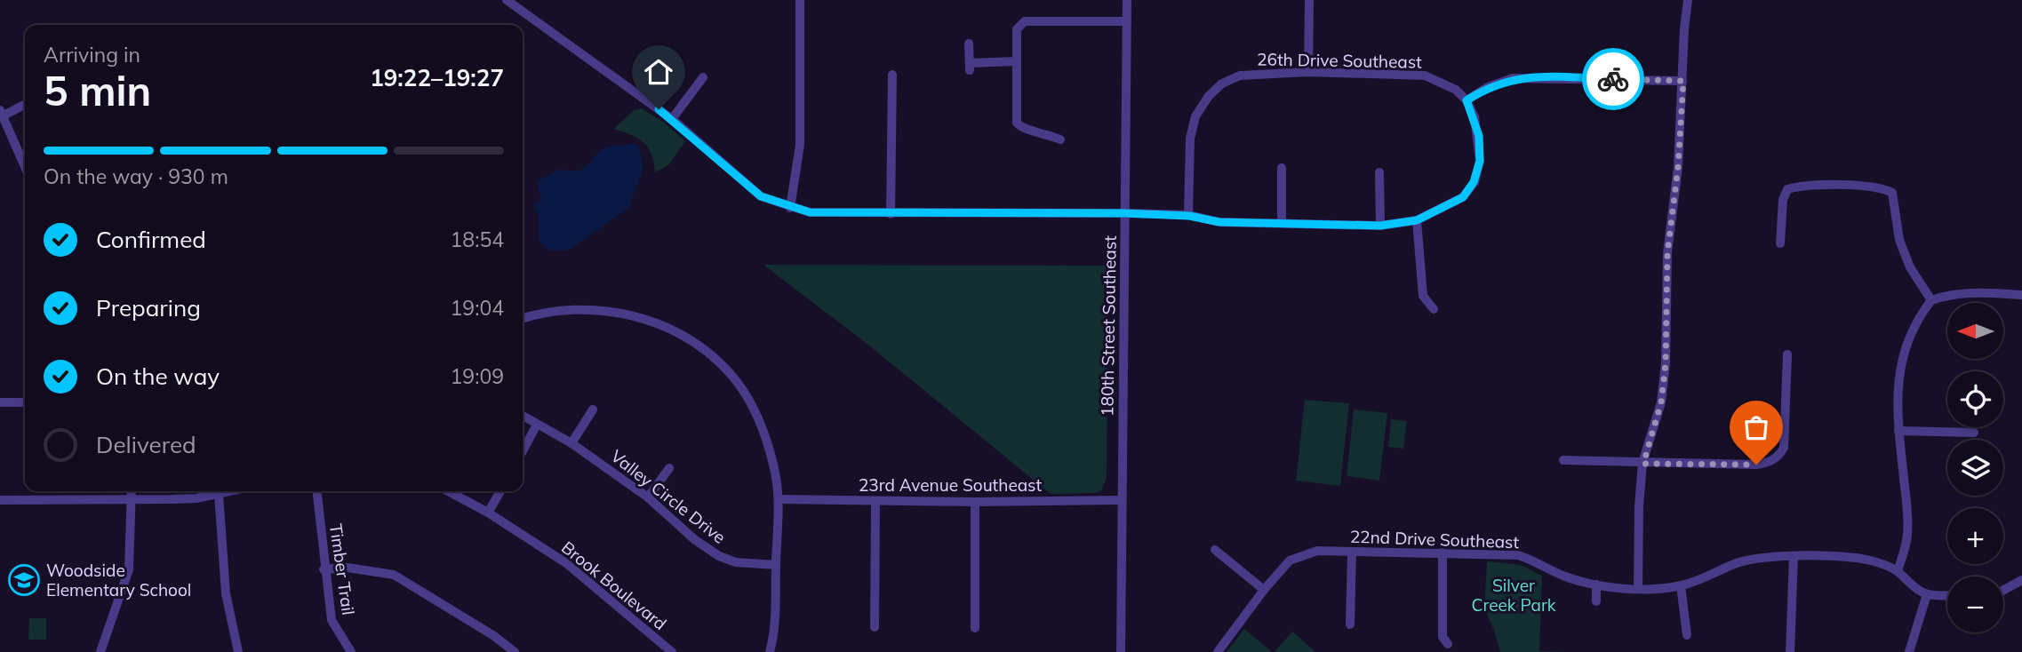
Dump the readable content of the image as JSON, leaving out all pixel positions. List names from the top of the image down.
{
  "streets": {
    "street": [
      "26th Drive Southeast",
      "180th Street Southeast",
      "23rd Avenue Southeast",
      "Valley Circle Drive",
      "22nd Drive Southeast",
      "Timber Trail",
      "Brook Boulevard"
    ]
  },
  "crossings": [
    ["180th Street Southeast", "23rd Avenue Southeast"]
  ],
  "parks": ["Silver Creek Park"],
  "places": {
    "school or university": ["Woodside Elementary School"]
  },
  "north": "left",
  "page": {
    "heading": ["5 min", "Arriving in", "19:22–19:27"],
    "bar": "On the way · 930 m",
    "list": [
      ["Confirmed", "18:54"],
      ["Preparing", "19:04"],
      ["On the way", "19:09"],
      "Delivered"
    ],
    "map_buttons": ["+", "−"]
  }
}
